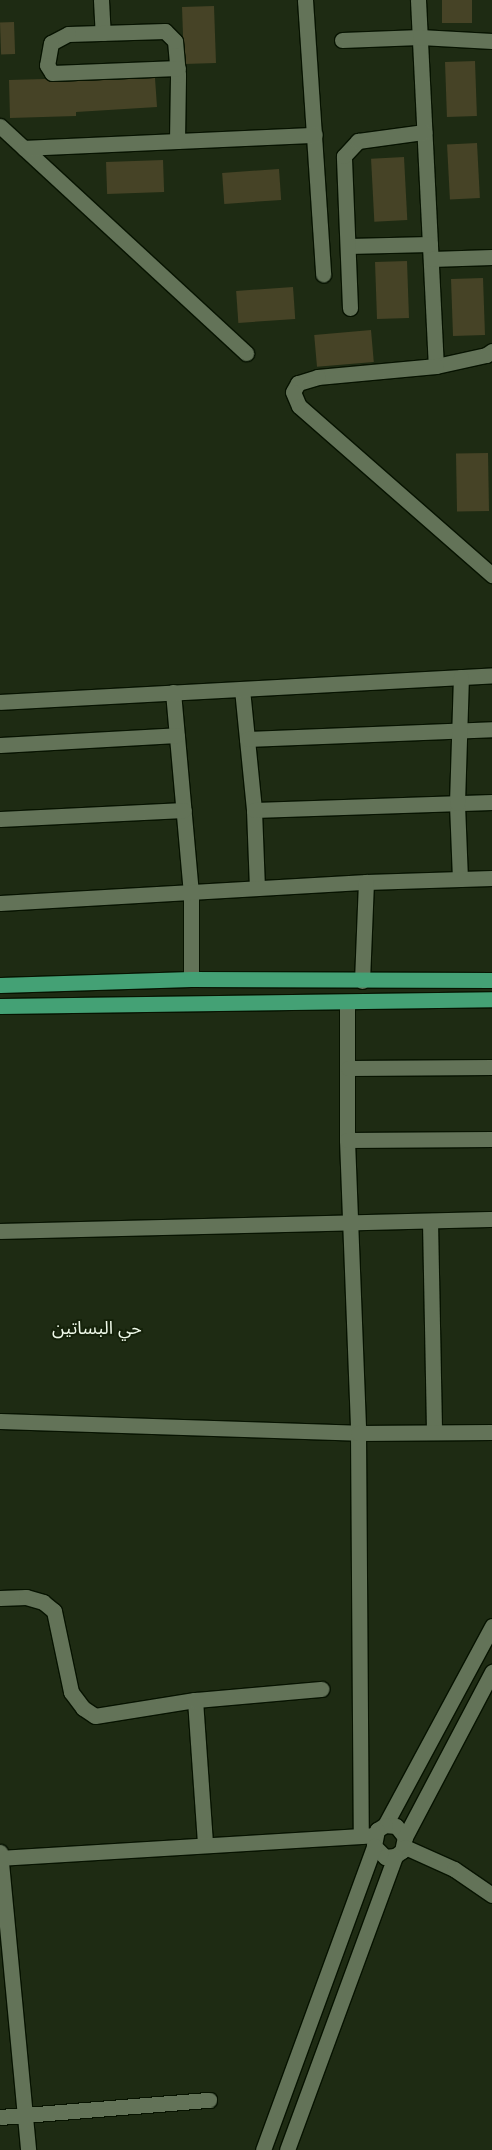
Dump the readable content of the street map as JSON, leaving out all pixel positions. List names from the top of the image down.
{
  "districts": ["حي البساتين"]
}
